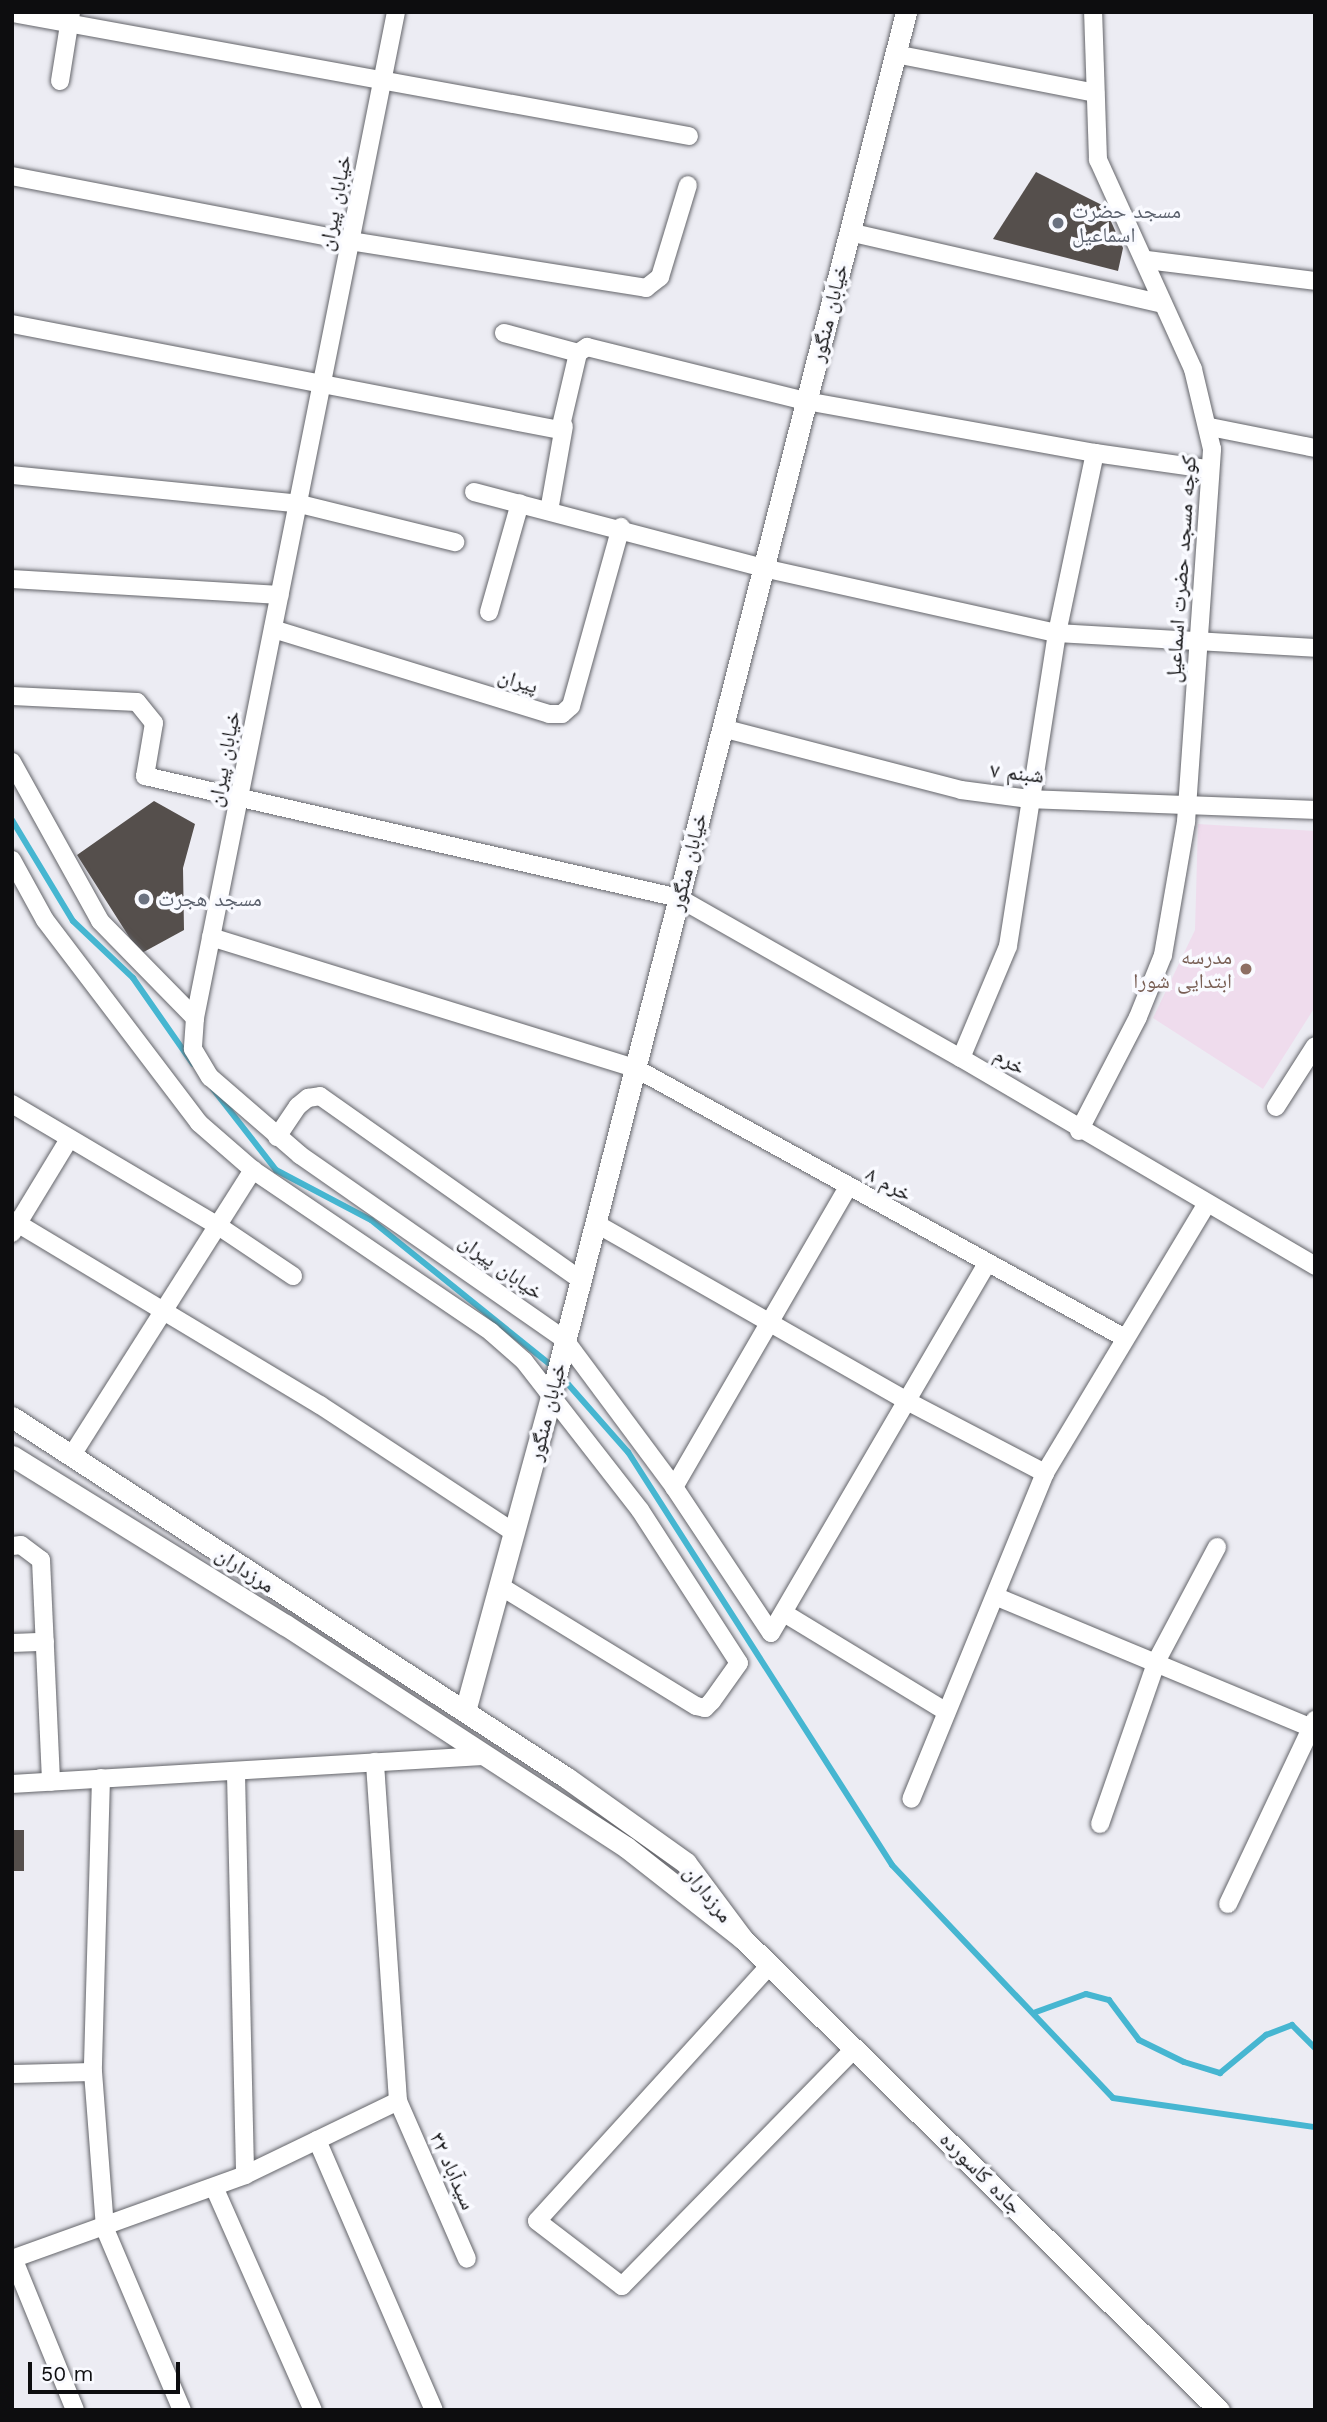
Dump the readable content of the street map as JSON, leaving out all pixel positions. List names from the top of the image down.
{
  "streets": {
    "street": [
      "خیابان پیران",
      "خیابان منگور",
      "کوچه مسجد حضرت اسماعیل",
      "پیران",
      "شبنم ۷",
      "خرم",
      "خرم ۸",
      "مرزداران",
      "سیدآباد ۳۲",
      "جاده کاسورده"
    ]
  },
  "crossings": [
    ["خیابان پیران", "خیابان منگور"],
    ["خیابان پیران", "پیران"],
    ["خیابان پیران", "خرم"],
    ["خیابان پیران", "خرم ۸"],
    ["خیابان منگور", "شبنم ۷"],
    ["خیابان منگور", "خرم"],
    ["خیابان منگور", "خرم ۸"],
    ["خیابان منگور", "مرزداران"],
    ["کوچه مسجد حضرت اسماعیل", "شبنم ۷"],
    ["کوچه مسجد حضرت اسماعیل", "خرم"],
    ["مرزداران", "جاده کاسورده"]
  ],
  "places": ["مسجد حضرت اسماعیل", "مسجد هجرت", "مدرسه ابتدایی شورا"],
  "scale_bar": "50 m"
}
